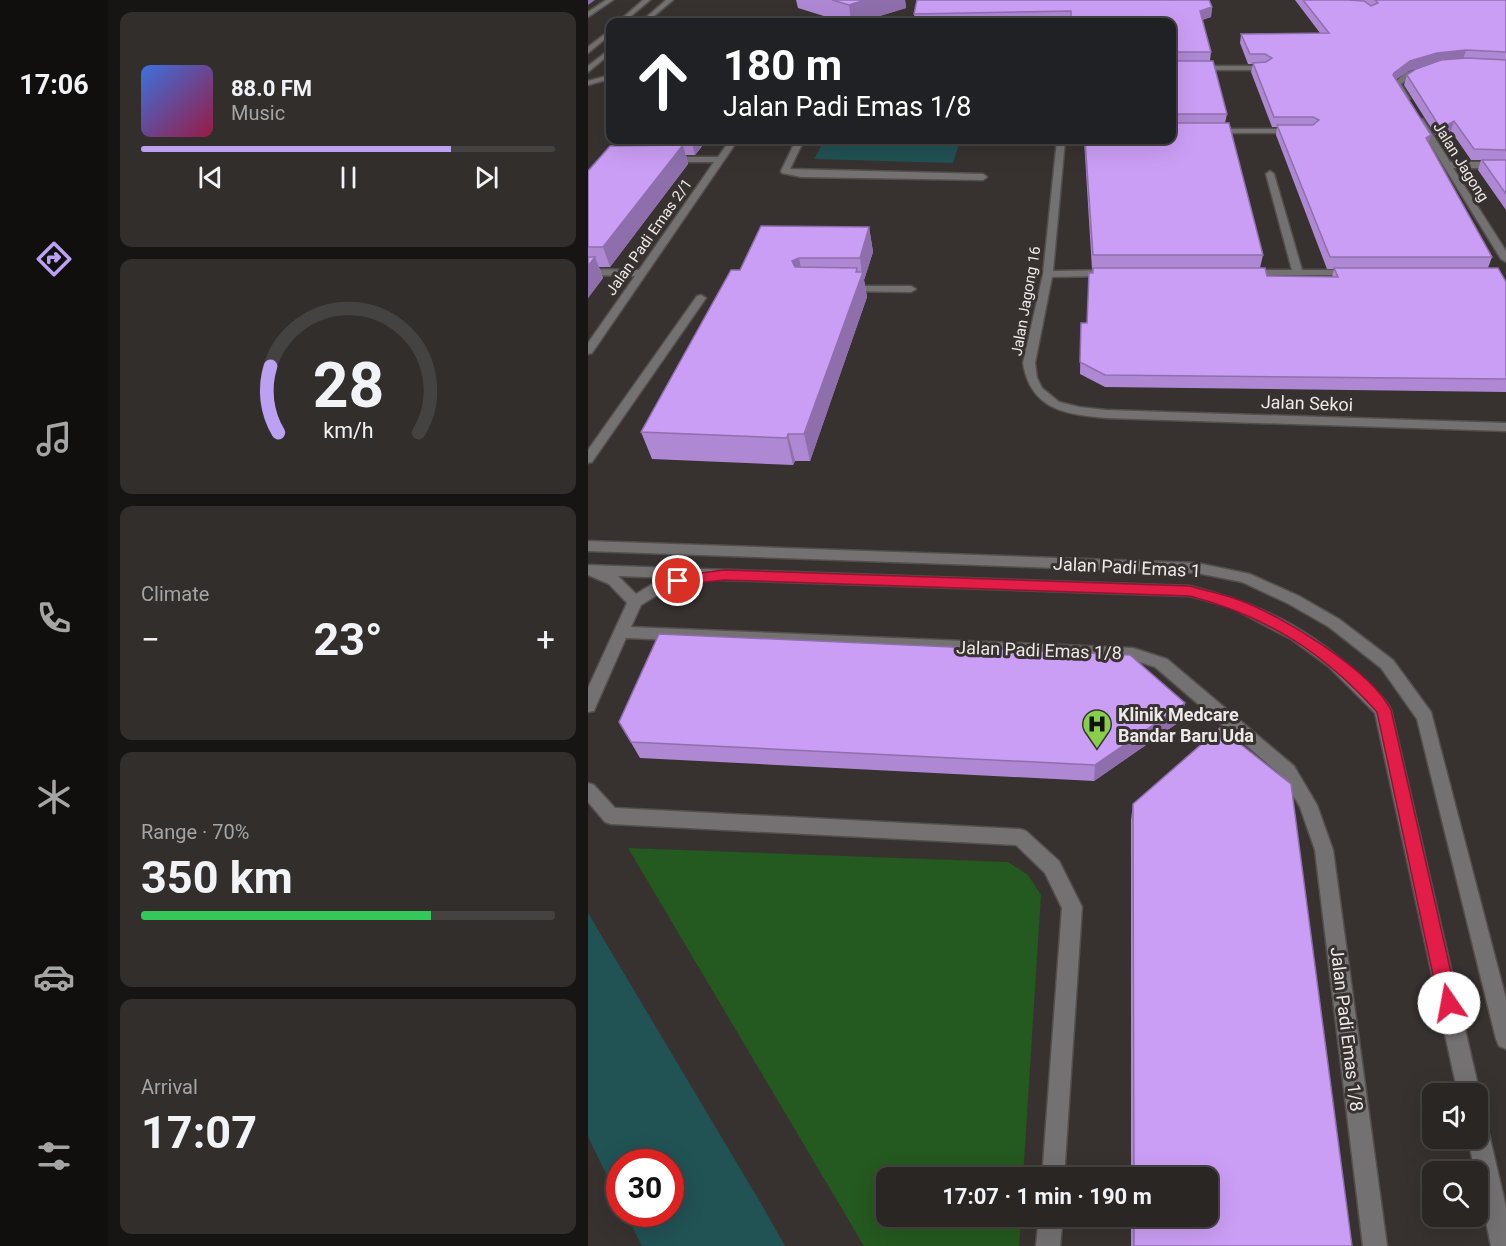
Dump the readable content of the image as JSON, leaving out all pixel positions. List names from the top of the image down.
{
  "streets": {
    "street": [
      "Jalan Jagong",
      "Jalan Padi Emas 2/1",
      "Jalan Jagong 16",
      "Jalan Sekoi",
      "Jalan Padi Emas 1",
      "Jalan Padi Emas 1/8"
    ]
  },
  "crossings": [
    ["Jalan Jagong 16", "Jalan Sekoi"]
  ],
  "places": {
    "hospital": ["Klinik Medcare Bandar Baru Uda"]
  },
  "page": {
    "tabs": "17:06",
    "turn": ["180 m", "Jalan Padi Emas 1/8"],
    "song": ["88.0 FM", "Music"],
    "tile": [
      "Climate",
      ["Range · 70%", "350 km"],
      ["Arrival", "17:07"]
    ],
    "heat": ["−", "23°", "+"],
    "limit": "30",
    "trip": "17:07 · 1 min · 190 m",
    "gauge": ["28", "km/h"]
  }
}
